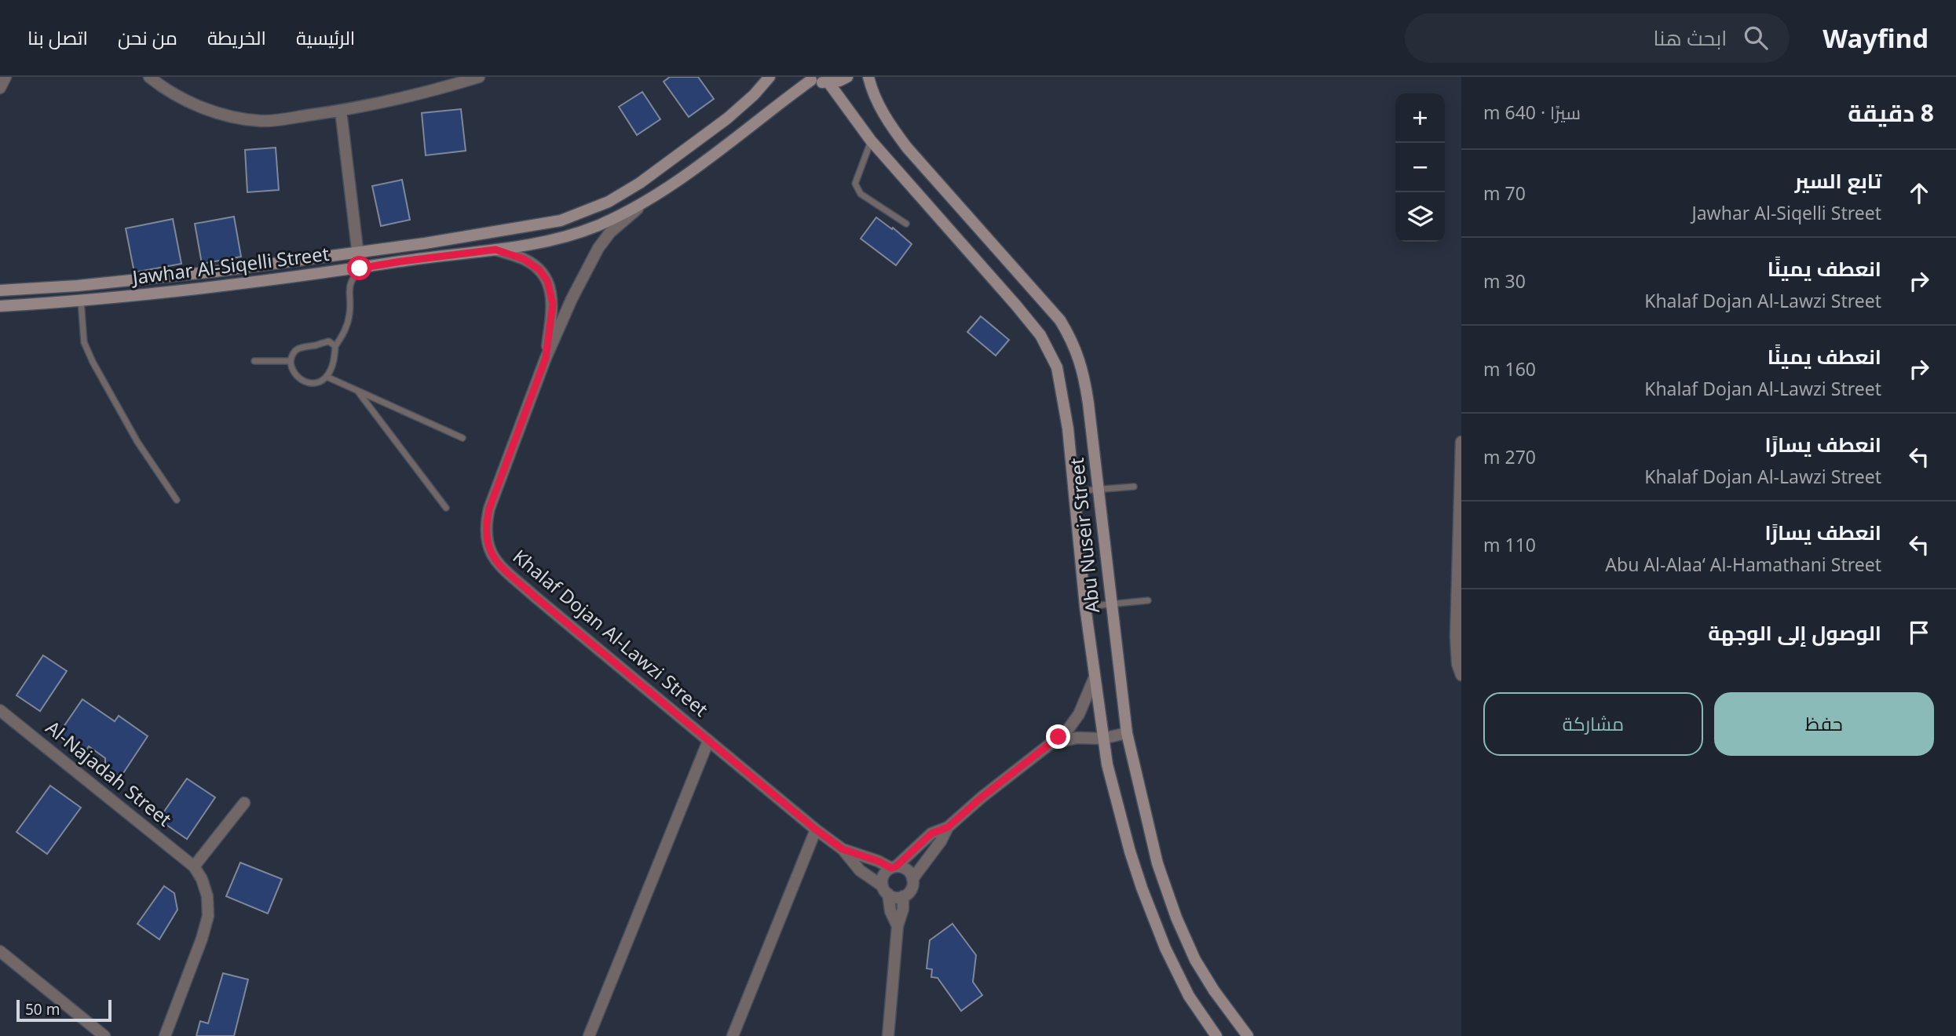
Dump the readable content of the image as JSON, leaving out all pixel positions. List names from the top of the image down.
{
  "streets": {
    "main road": ["Jawhar Al-Siqelli Street", "Abu Nuseir Street"],
    "street": ["Khalaf Dojan Al-Lawzi Street", "Al-Najadah Street"]
  },
  "crossings": [
    ["Jawhar Al-Siqelli Street", "Khalaf Dojan Al-Lawzi Street"]
  ],
  "scale_bar": "50 m",
  "page": {
    "header": "Wayfind",
    "search": "ابحث هنا",
    "nav": [
      "الرئيسية",
      "الخريطة",
      "من نحن",
      "اتصل بنا"
    ],
    "heading": ["8 دقيقة", "سيرًا · 640 m"],
    "map_buttons": ["+", "−"],
    "list": [
      ["تابع السير", "Jawhar Al-Siqelli Street", "70 m"],
      ["انعطف يمينًا", "Khalaf Dojan Al-Lawzi Street", "30 m"],
      ["انعطف يمينًا", "Khalaf Dojan Al-Lawzi Street", "160 m"],
      ["انعطف يسارًا", "Khalaf Dojan Al-Lawzi Street", "270 m"],
      ["انعطف يسارًا", "Abu Al-Alaa‘ Al-Hamathani Street", "110 m"],
      "الوصول إلى الوجهة"
    ],
    "buttons": ["حفظ", "مشاركة"],
    "scale": "50 m"
  }
}
